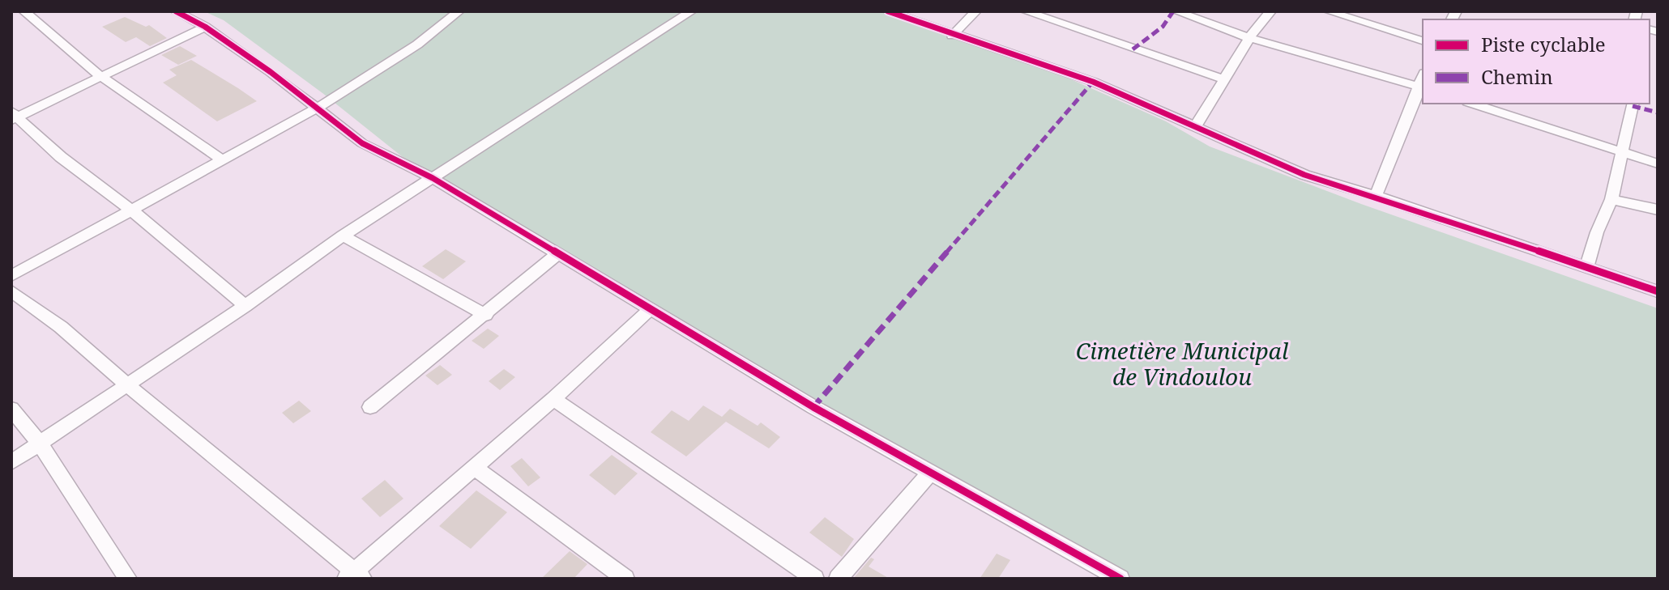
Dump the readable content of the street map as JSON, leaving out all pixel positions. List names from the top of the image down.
{
  "parks": ["Cimetière Municipal de Vindoulou"],
  "legend": ["Piste cyclable", "Chemin"]
}
